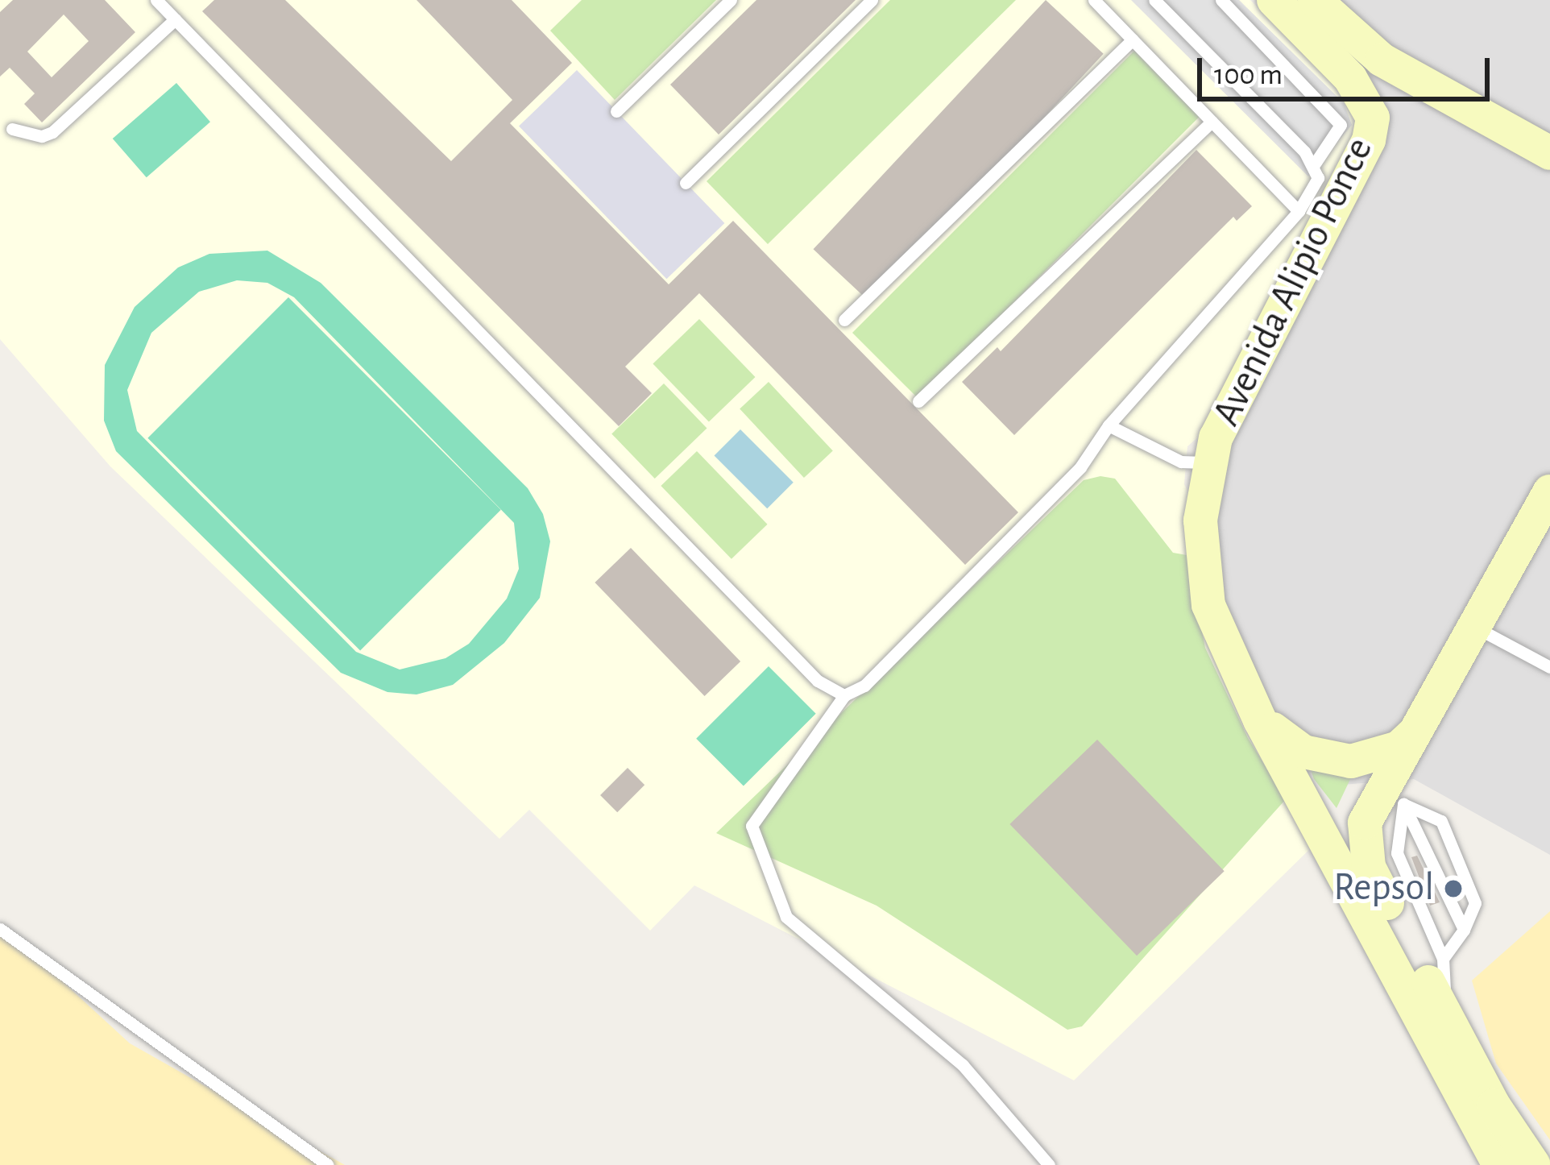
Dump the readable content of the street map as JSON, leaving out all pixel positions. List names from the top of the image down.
{
  "streets": {
    "main road": ["Avenida Alipio Ponce"]
  },
  "places": ["Repsol"],
  "scale_bar": "100 m"
}
